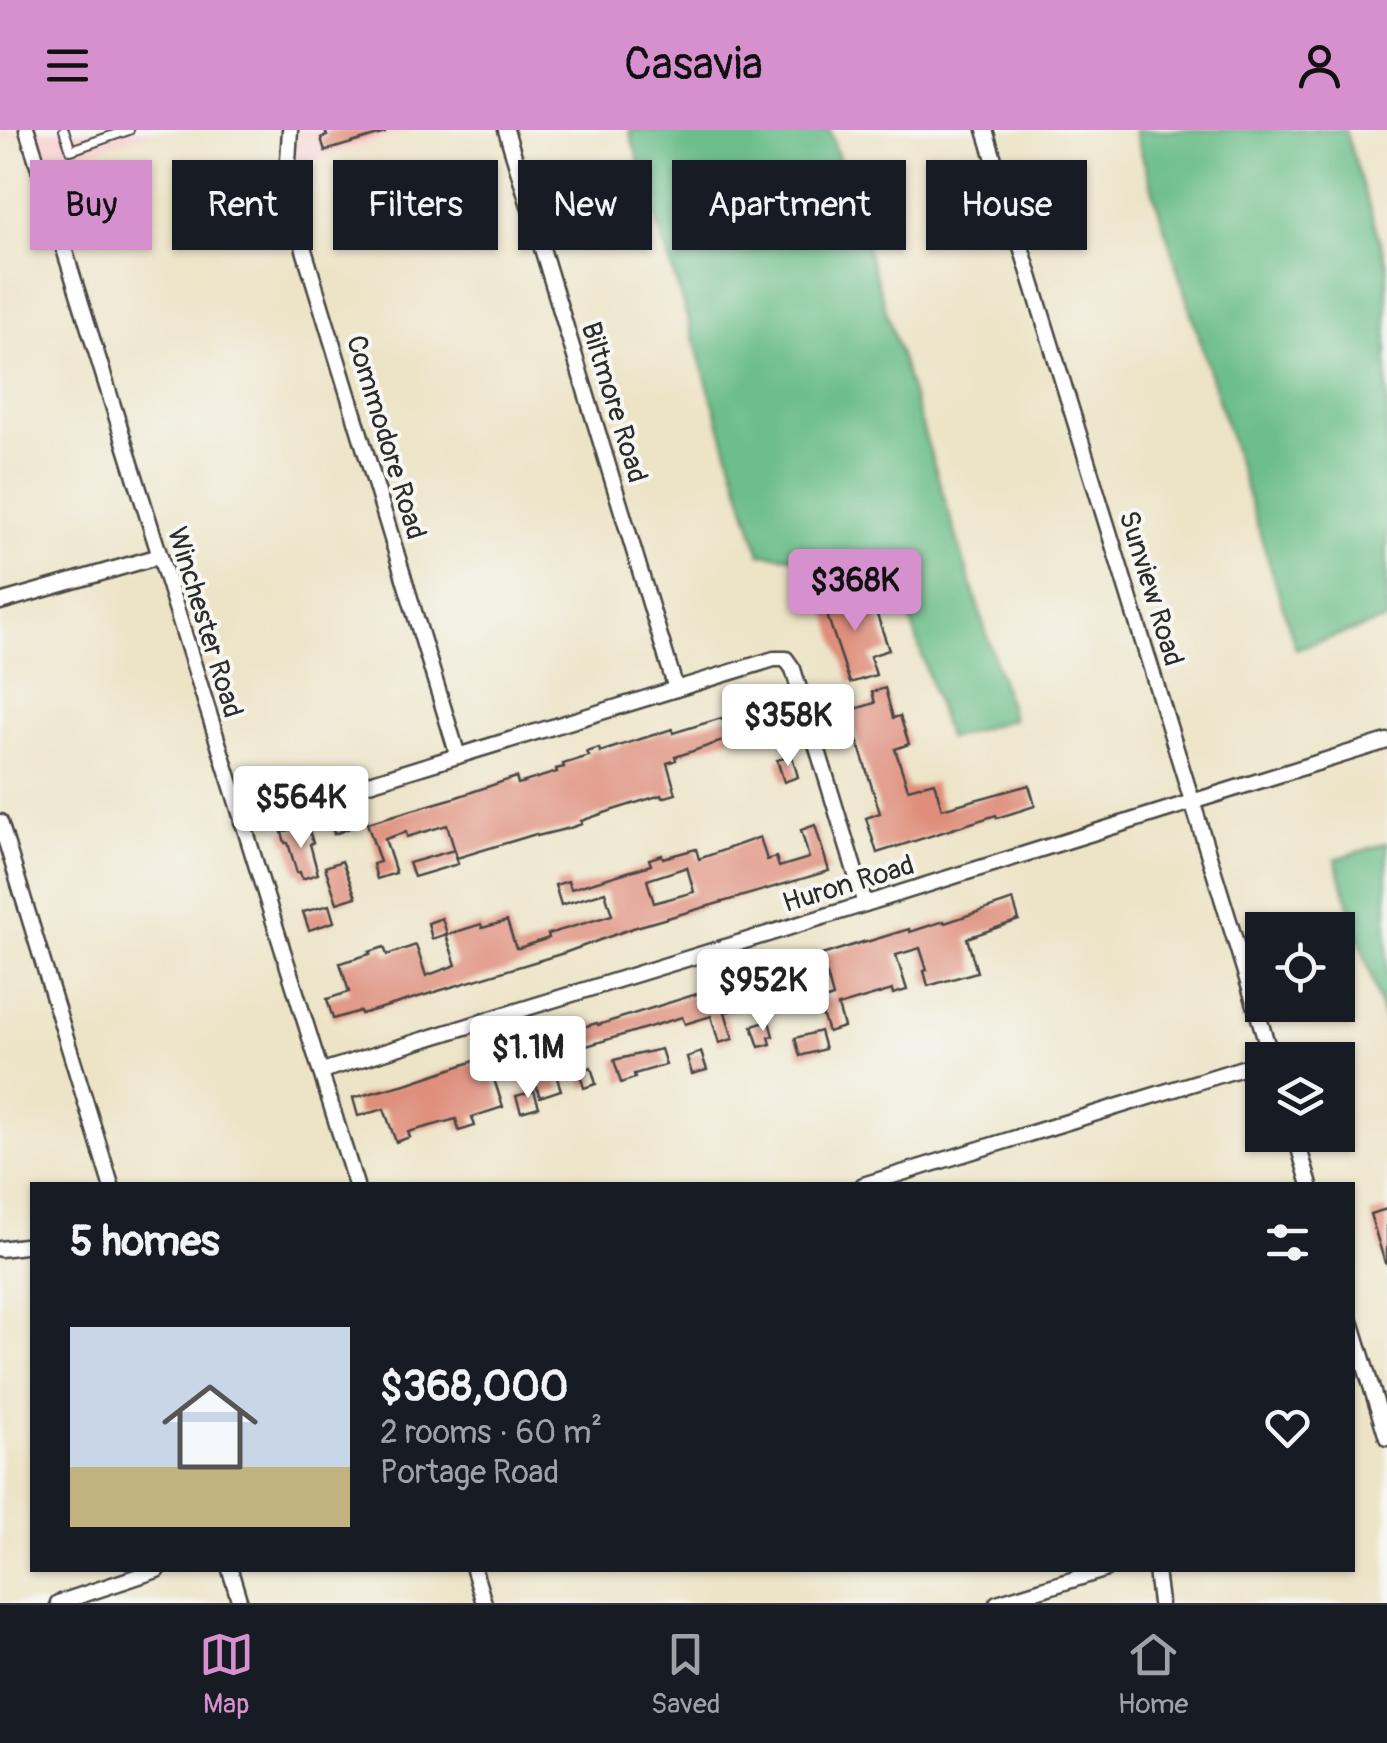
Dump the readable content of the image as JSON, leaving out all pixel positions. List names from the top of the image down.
{
  "streets": {
    "street": [
      "Biltmore Road",
      "Commodore Road",
      "Sunview Road",
      "Winchester Road",
      "Huron Road"
    ]
  },
  "crossings": [
    ["Sunview Road", "Huron Road"],
    ["Winchester Road", "Huron Road"]
  ],
  "page": {
    "header": "Casavia",
    "chip": [
      "Buy",
      "Rent",
      "Filters",
      "New",
      "Apartment",
      "House"
    ],
    "price": [
      "$368K",
      "$358K",
      "$564K",
      "$952K",
      "$1.1M"
    ],
    "heading": "5 homes",
    "list": [
      {
        "name": "$368,000",
        "note": "2 rooms · 60 m² · Portage Road"
      }
    ],
    "tabs": ["Map", "Saved", "Home"]
  }
}
